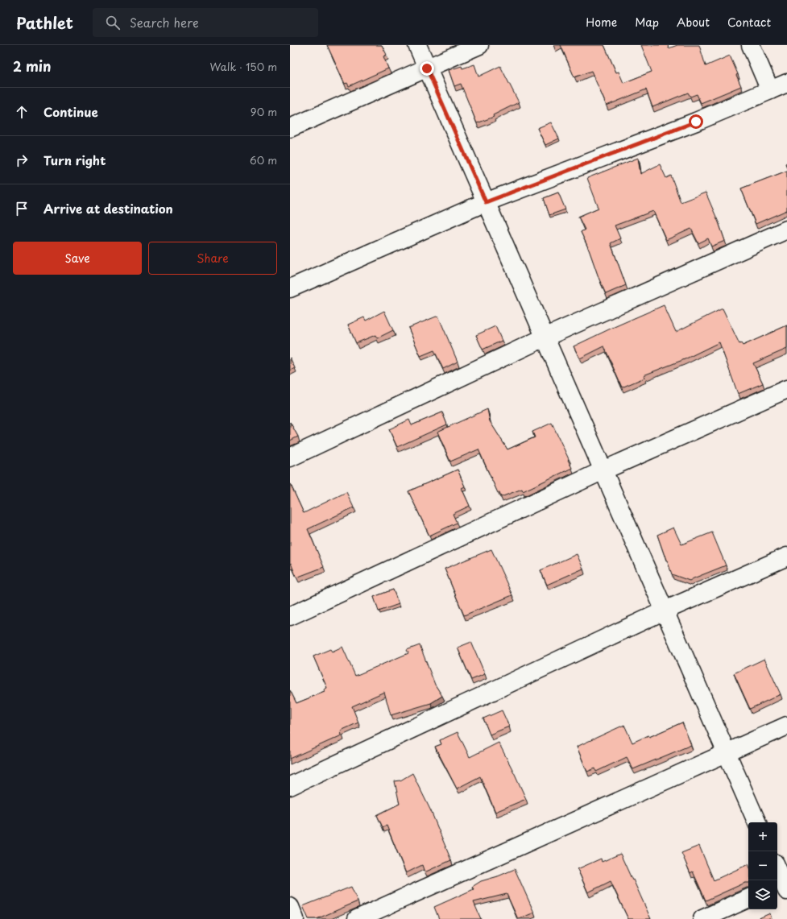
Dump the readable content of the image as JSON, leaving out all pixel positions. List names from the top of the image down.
{
  "page": {
    "header": "Pathlet",
    "search": "Search here",
    "nav": [
      "Home",
      "Map",
      "About",
      "Contact"
    ],
    "heading": ["2 min", "Walk · 150 m"],
    "list": [
      ["Continue", "90 m"],
      ["Turn right", "60 m"],
      "Arrive at destination"
    ],
    "buttons": ["Save", "Share"],
    "map_buttons": ["+", "−"]
  }
}
